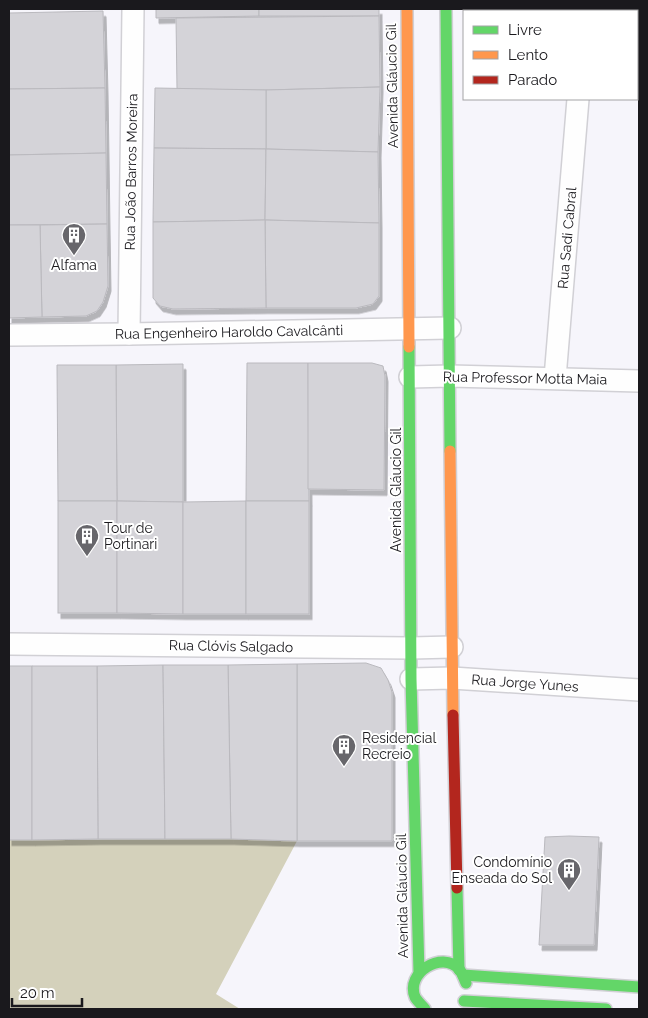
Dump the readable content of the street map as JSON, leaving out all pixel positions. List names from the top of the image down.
{
  "streets": {
    "street": [
      "Avenida Gláucio Gil",
      "Rua João Barros Moreira",
      "Rua Sadi Cabral",
      "Rua Engenheiro Haroldo Cavalcânti",
      "Rua Professor Motta Maia",
      "Rua Clóvis Salgado",
      "Rua Jorge Yunes"
    ]
  },
  "crossings": [
    ["Avenida Gláucio Gil", "Rua Engenheiro Haroldo Cavalcânti"],
    ["Avenida Gláucio Gil", "Rua Professor Motta Maia"],
    ["Avenida Gláucio Gil", "Rua Clóvis Salgado"],
    ["Avenida Gláucio Gil", "Rua Jorge Yunes"],
    ["Rua João Barros Moreira", "Rua Engenheiro Haroldo Cavalcânti"],
    ["Rua Sadi Cabral", "Rua Professor Motta Maia"]
  ],
  "places": {
    "building": [
      "Alfama",
      "Tour de Portinari",
      "Residencial Recreio",
      "Condomínio Enseada do Sol"
    ]
  },
  "legend": ["Livre", "Lento", "Parado"],
  "scale_bar": "20 m"
}
